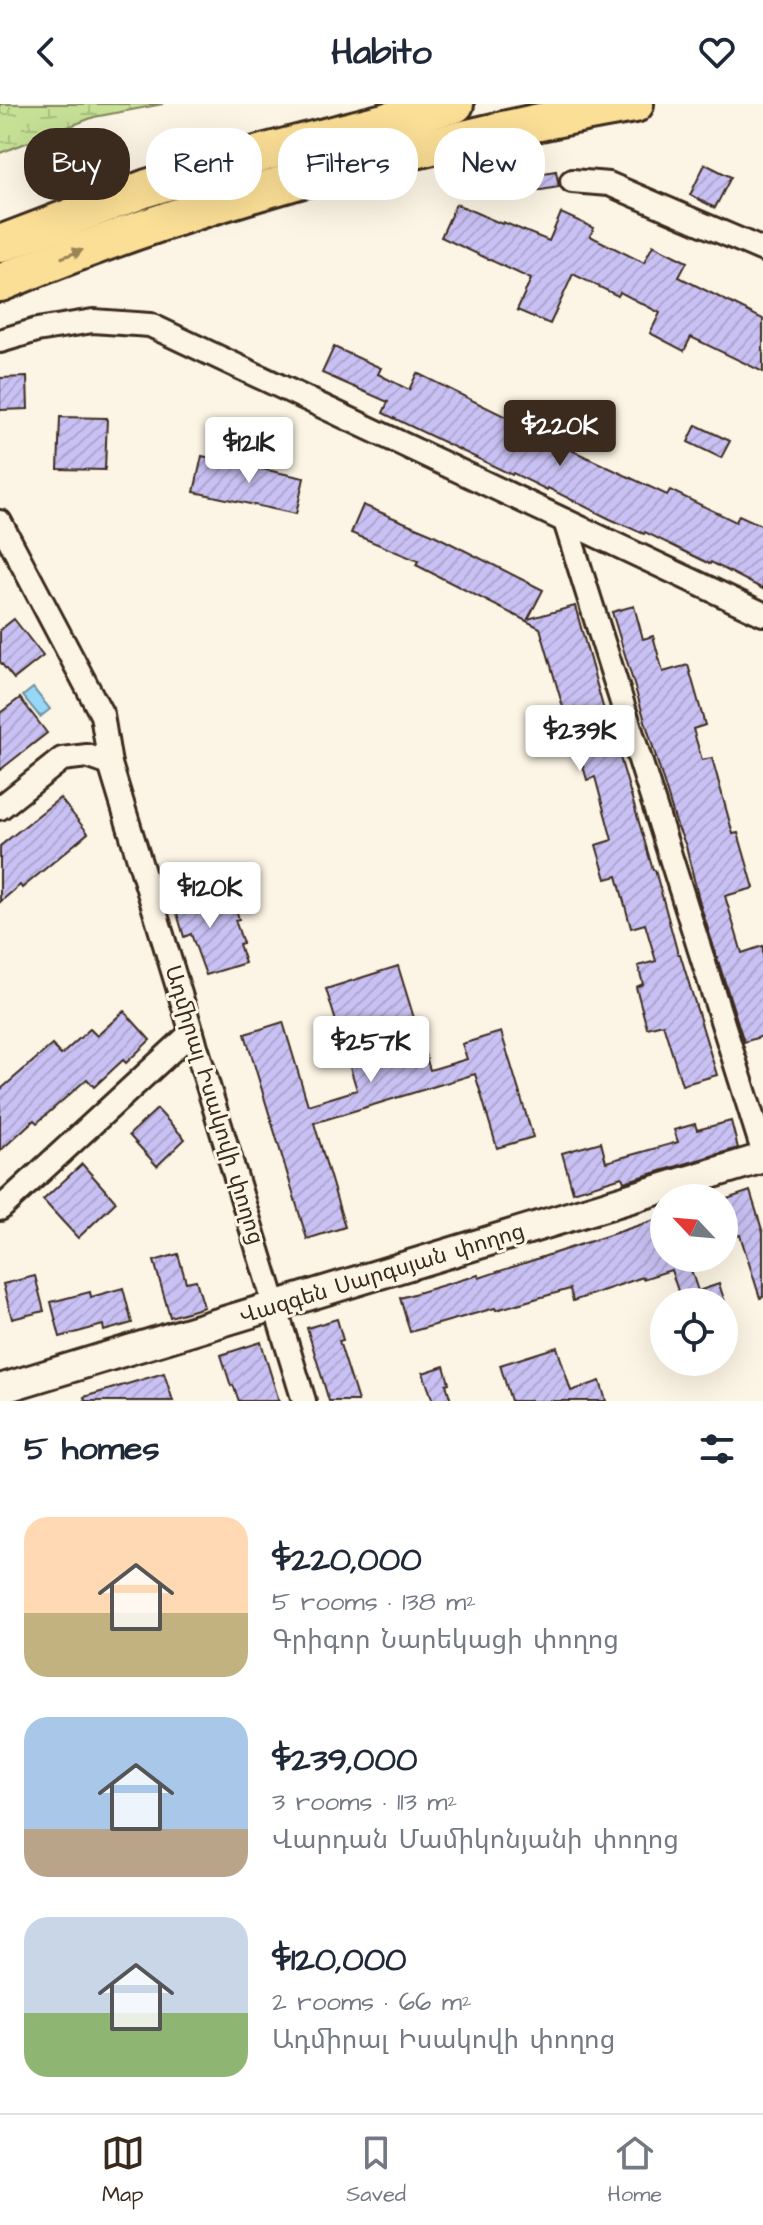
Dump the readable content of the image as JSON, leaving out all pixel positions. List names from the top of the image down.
{
  "streets": {
    "street": ["Ադմիրալ Իսակովի փողոց", "Վազգեն Սարգսյան փողոց"]
  },
  "crossings": [
    ["Ադմիրալ Իսակովի փողոց", "Վազգեն Սարգսյան փողոց"]
  ],
  "north": "top left",
  "page": {
    "header": "Habito",
    "chip": [
      "Buy",
      "Rent",
      "Filters",
      "New"
    ],
    "price": [
      "$220K",
      "$121K",
      "$239K",
      "$120K",
      "$257K"
    ],
    "heading": "5 homes",
    "list": [
      {
        "name": "$220,000",
        "note": "5 rooms · 138 m² · Գրիգոր Նարեկացի փողոց"
      },
      {
        "name": "$239,000",
        "note": "3 rooms · 113 m² · Վարդան Մամիկոնյանի փողոց"
      },
      {
        "name": "$120,000",
        "note": "2 rooms · 66 m² · Ադմիրալ Իսակովի փողոց"
      }
    ],
    "tabs": ["Map", "Saved", "Home"]
  }
}
